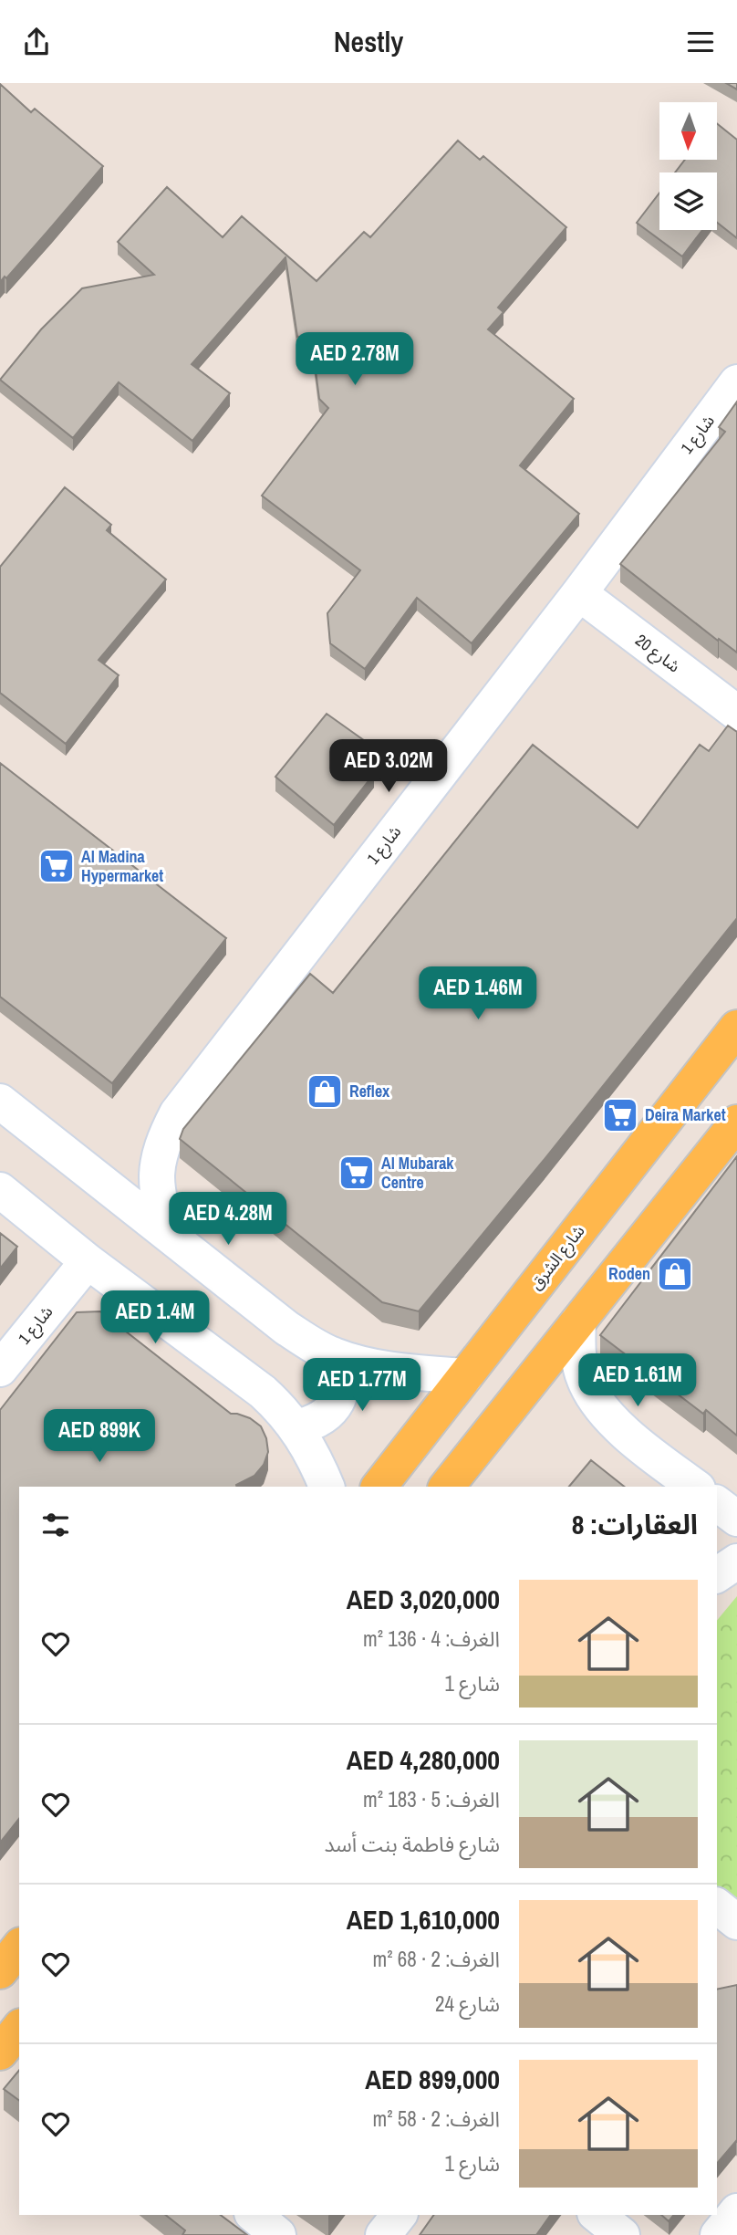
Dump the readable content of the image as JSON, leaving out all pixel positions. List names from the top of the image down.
{
  "streets": {
    "main road": ["شارع الشرق"],
    "street": ["شارع 1", "شارع 20"]
  },
  "crossings": [
    ["شارع 1", "شارع 20"]
  ],
  "places": {
    "supermarket": ["Al Madina Hypermarket", "Deira Market", "Al Mubarak Centre"],
    "shop": ["Reflex", "Roden"]
  },
  "north": "bottom",
  "page": {
    "header": "Nestly",
    "price": [
      "AED 2.78M",
      "AED 3.02M",
      "AED 1.46M",
      "AED 4.28M",
      "AED 1.4M",
      "AED 1.61M",
      "AED 1.77M",
      "AED 899K"
    ],
    "heading": "العقارات: 8",
    "list": [
      {
        "name": "AED 3,020,000",
        "note": "الغرف: 4 · 136 m² · شارع 1"
      },
      {
        "name": "AED 4,280,000",
        "note": "الغرف: 5 · 183 m² · شارع فاطمة بنت أسد"
      },
      {
        "name": "AED 1,610,000",
        "note": "الغرف: 2 · 68 m² · شارع 24"
      },
      {
        "name": "AED 899,000",
        "note": "الغرف: 2 · 58 m² · شارع 1"
      }
    ]
  }
}
